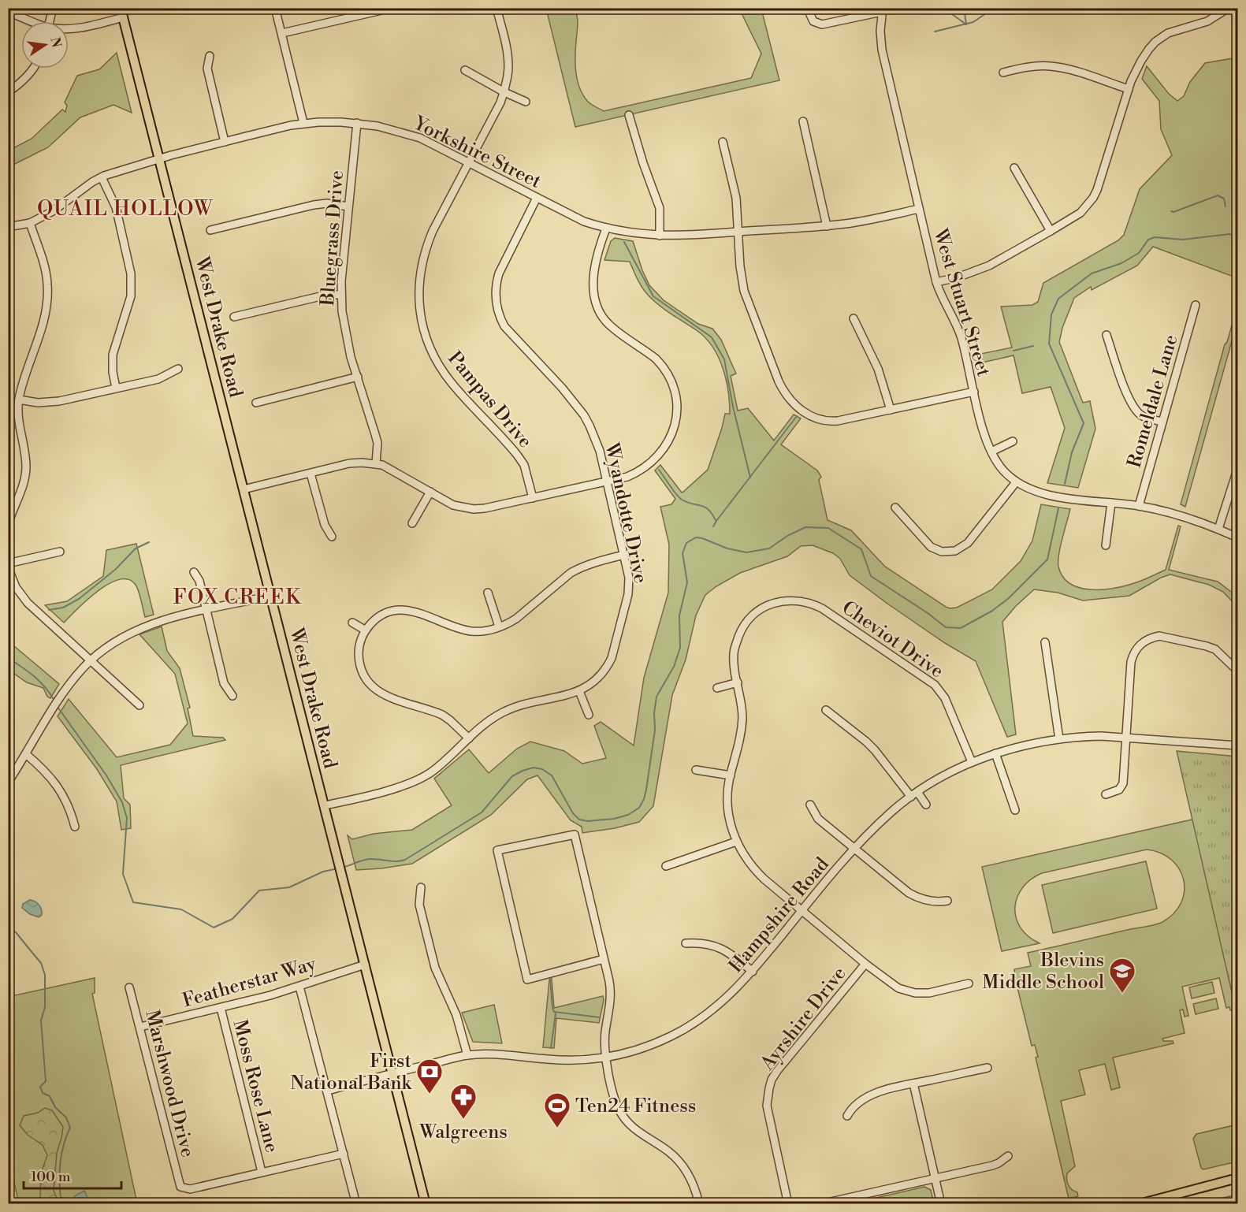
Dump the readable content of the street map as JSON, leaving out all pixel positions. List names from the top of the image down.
{
  "streets": {
    "main road": ["West Drake Road"],
    "street": [
      "Yorkshire Street",
      "Bluegrass Drive",
      "West Stuart Street",
      "Pampas Drive",
      "Romeldale Lane",
      "Wyandotte Drive",
      "Cheviot Drive",
      "Hampshire Road",
      "Featherstar Way",
      "Ayrshire Drive",
      "Marshwood Drive",
      "Moss Rose Lane"
    ]
  },
  "crossings": [
    ["Yorkshire Street", "Bluegrass Drive"],
    ["Yorkshire Street", "West Stuart Street"],
    ["Yorkshire Street", "West Drake Road"],
    ["Yorkshire Street", "Pampas Drive"],
    ["Yorkshire Street", "Wyandotte Drive"],
    ["West Stuart Street", "Romeldale Lane"],
    ["West Drake Road", "Wyandotte Drive"],
    ["West Drake Road", "Hampshire Road"],
    ["West Drake Road", "Featherstar Way"],
    ["Cheviot Drive", "Hampshire Road"],
    ["Featherstar Way", "Marshwood Drive"],
    ["Featherstar Way", "Moss Rose Lane"],
    ["Marshwood Drive", "Moss Rose Lane"]
  ],
  "districts": ["QUAIL HOLLOW", "FOX CREEK"],
  "places": {
    "school or university": ["Blevins Middle School"],
    "bank": ["First National Bank"],
    "pharmacy": ["Walgreens"],
    "sports": ["Ten24 Fitness"]
  },
  "scale_bar": "100 m",
  "north": "right"
}
